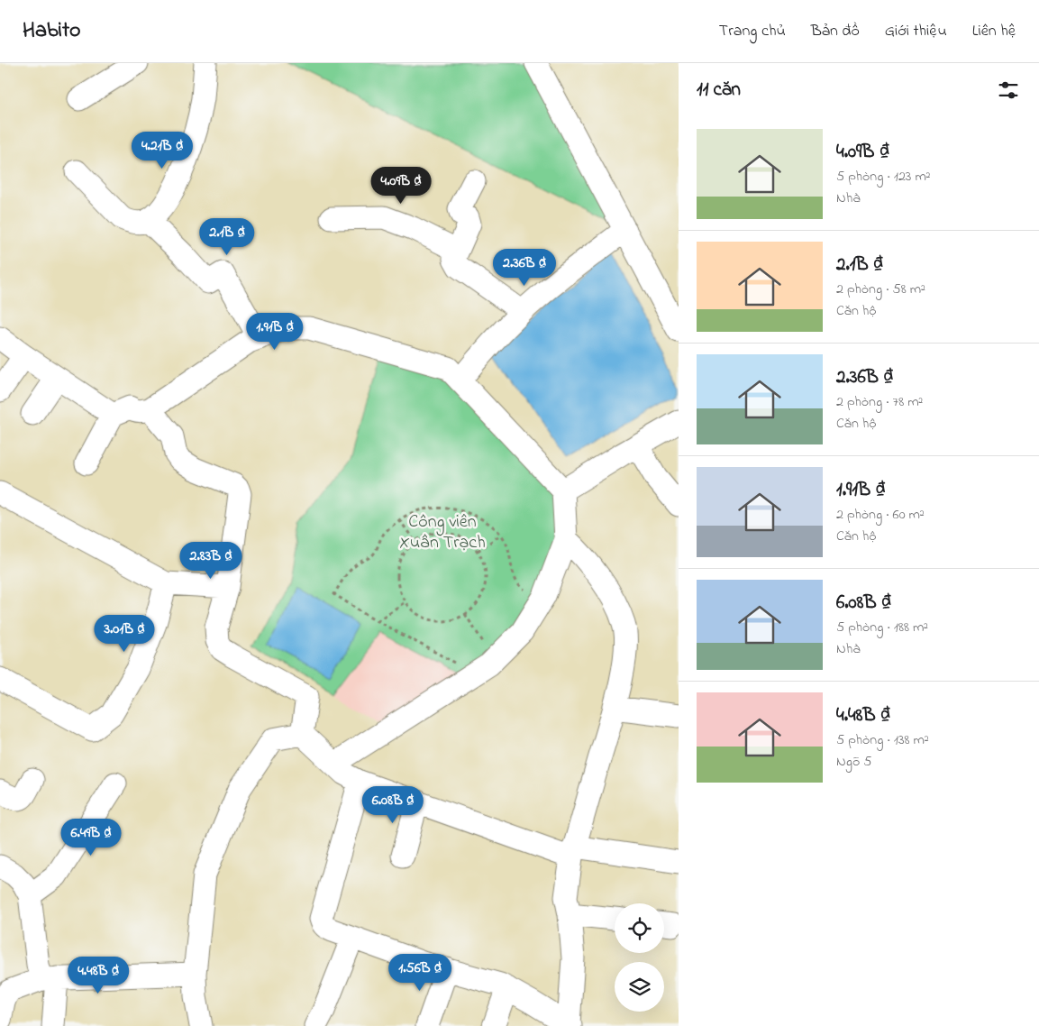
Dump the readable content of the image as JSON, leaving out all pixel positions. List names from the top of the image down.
{
  "parks": ["Công viên Xuân Trạch"],
  "page": {
    "header": "Habito",
    "nav": [
      "Trang chủ",
      "Bản đồ",
      "Giới thiệu",
      "Liên hệ"
    ],
    "heading": "11 căn",
    "list": [
      {
        "name": "4.09B ₫",
        "note": "5 phòng · 123 m² · Nhà"
      },
      {
        "name": "2.1B ₫",
        "note": "2 phòng · 58 m² · Căn hộ"
      },
      {
        "name": "2.36B ₫",
        "note": "2 phòng · 78 m² · Căn hộ"
      },
      {
        "name": "1.91B ₫",
        "note": "2 phòng · 60 m² · Căn hộ"
      },
      {
        "name": "6.08B ₫",
        "note": "5 phòng · 188 m² · Nhà"
      },
      {
        "name": "4.48B ₫",
        "note": "5 phòng · 138 m² · Ngõ 5"
      }
    ],
    "price": [
      "4.21B ₫",
      "4.09B ₫",
      "2.1B ₫",
      "2.36B ₫",
      "1.91B ₫",
      "2.83B ₫",
      "3.01B ₫",
      "6.08B ₫",
      "6.49B ₫",
      "1.56B ₫",
      "4.48B ₫"
    ]
  }
}
